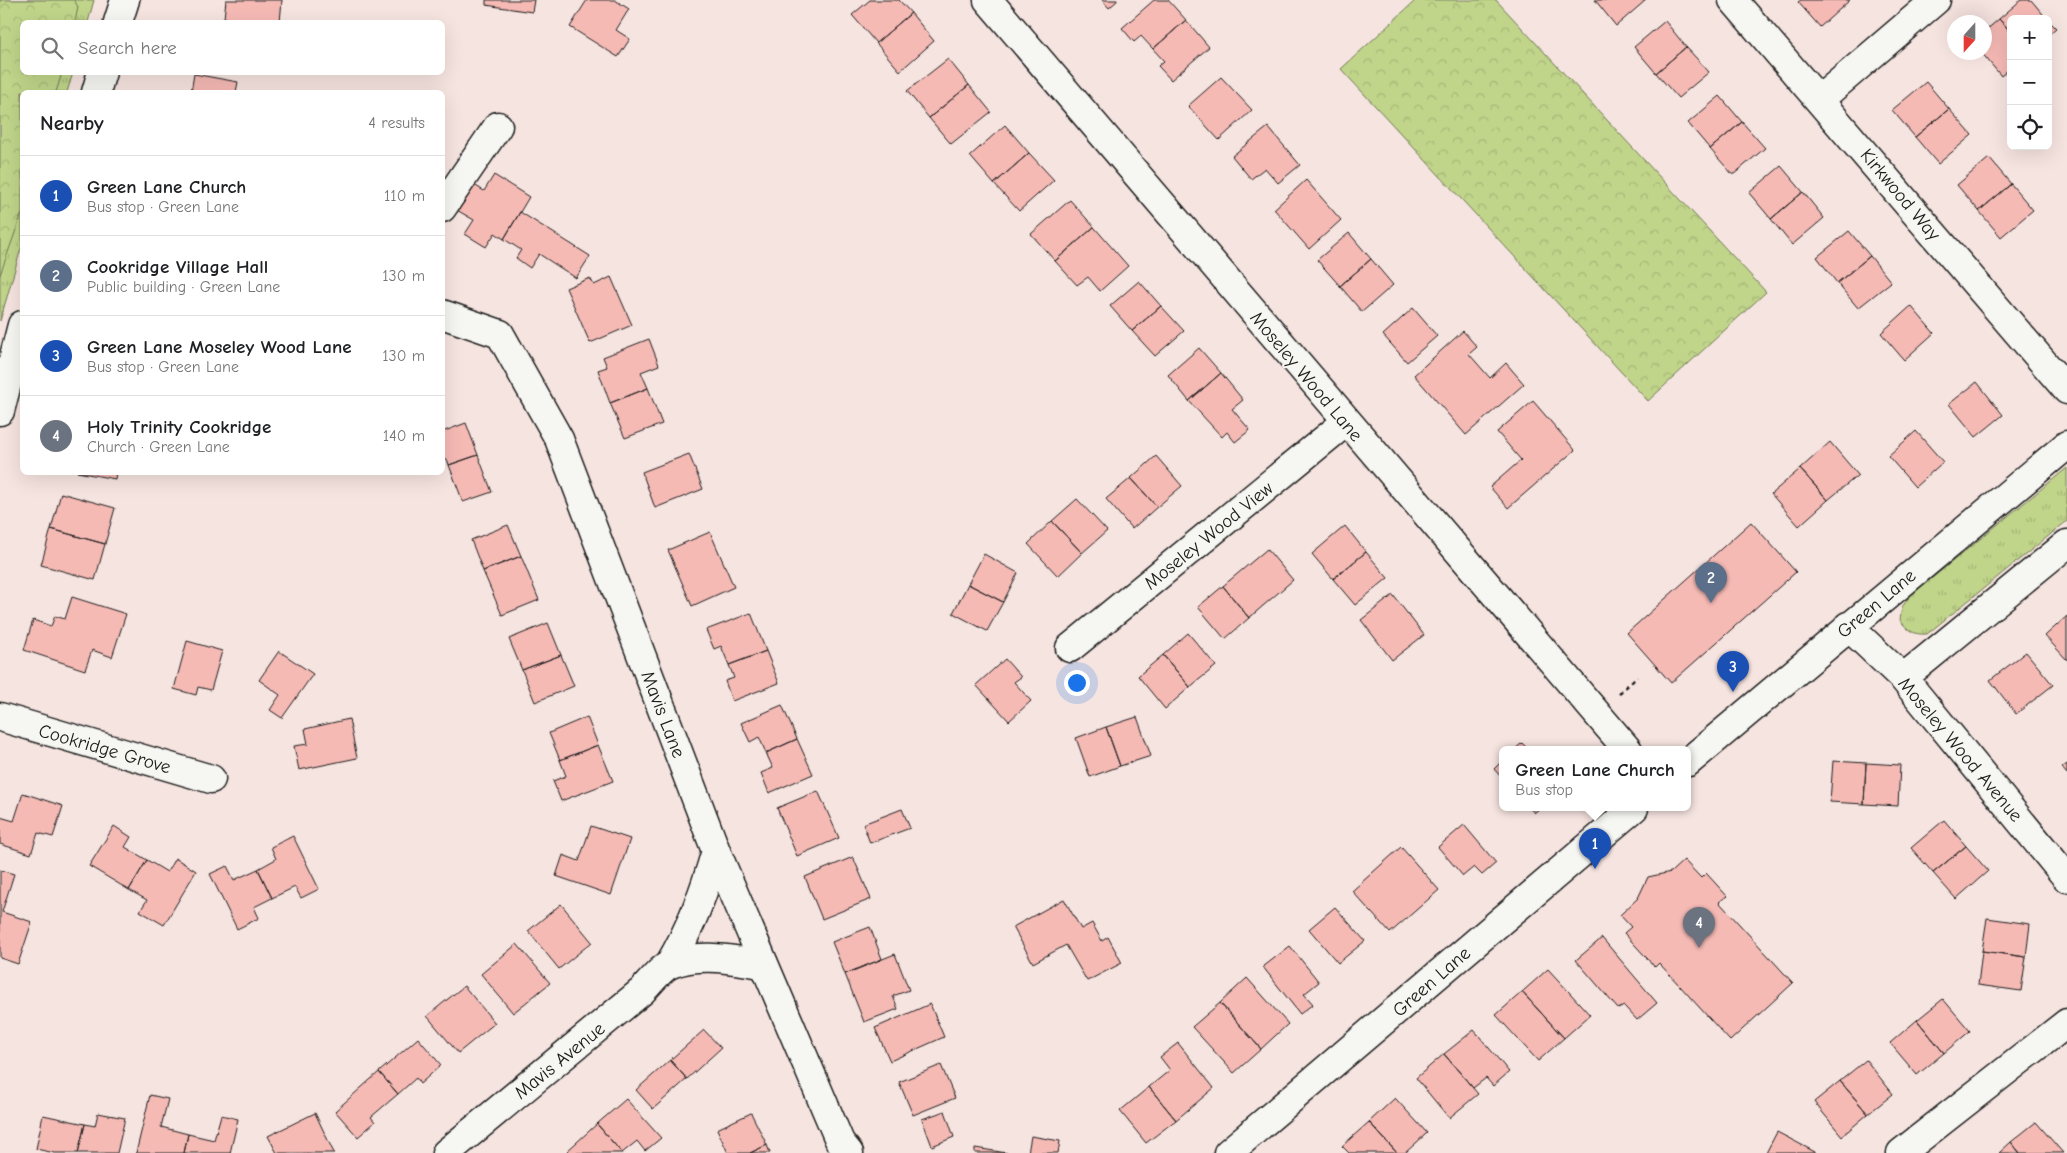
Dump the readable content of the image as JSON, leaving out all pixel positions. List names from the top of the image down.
{
  "streets": {
    "street": [
      "Kirkwood Way",
      "Moseley Wood Lane",
      "Moseley Wood View",
      "Green Lane",
      "Mavis Lane",
      "Cookridge Grove",
      "Moseley Wood Avenue",
      "Mavis Avenue"
    ]
  },
  "crossings": [
    ["Moseley Wood Lane", "Moseley Wood View"],
    ["Green Lane", "Moseley Wood Avenue"],
    ["Mavis Lane", "Mavis Avenue"]
  ],
  "north": "bottom",
  "page": {
    "map_buttons": ["+", "−"],
    "search": "Search here",
    "heading": ["Nearby", "4 results"],
    "list": [
      {
        "mark": "1",
        "name": "Green Lane Church",
        "note": "Bus stop · Green Lane",
        "value": "110 m"
      },
      {
        "mark": "2",
        "name": "Cookridge Village Hall",
        "note": "Public building · Green Lane",
        "value": "130 m"
      },
      {
        "mark": "3",
        "name": "Green Lane Moseley Wood Lane",
        "note": "Bus stop · Green Lane",
        "value": "130 m"
      },
      {
        "mark": "4",
        "name": "Holy Trinity Cookridge",
        "note": "Church · Green Lane",
        "value": "140 m"
      }
    ],
    "pins": [
      "2",
      "3",
      "1",
      "4"
    ],
    "popup": ["Green Lane Church", "Bus stop"]
  }
}
